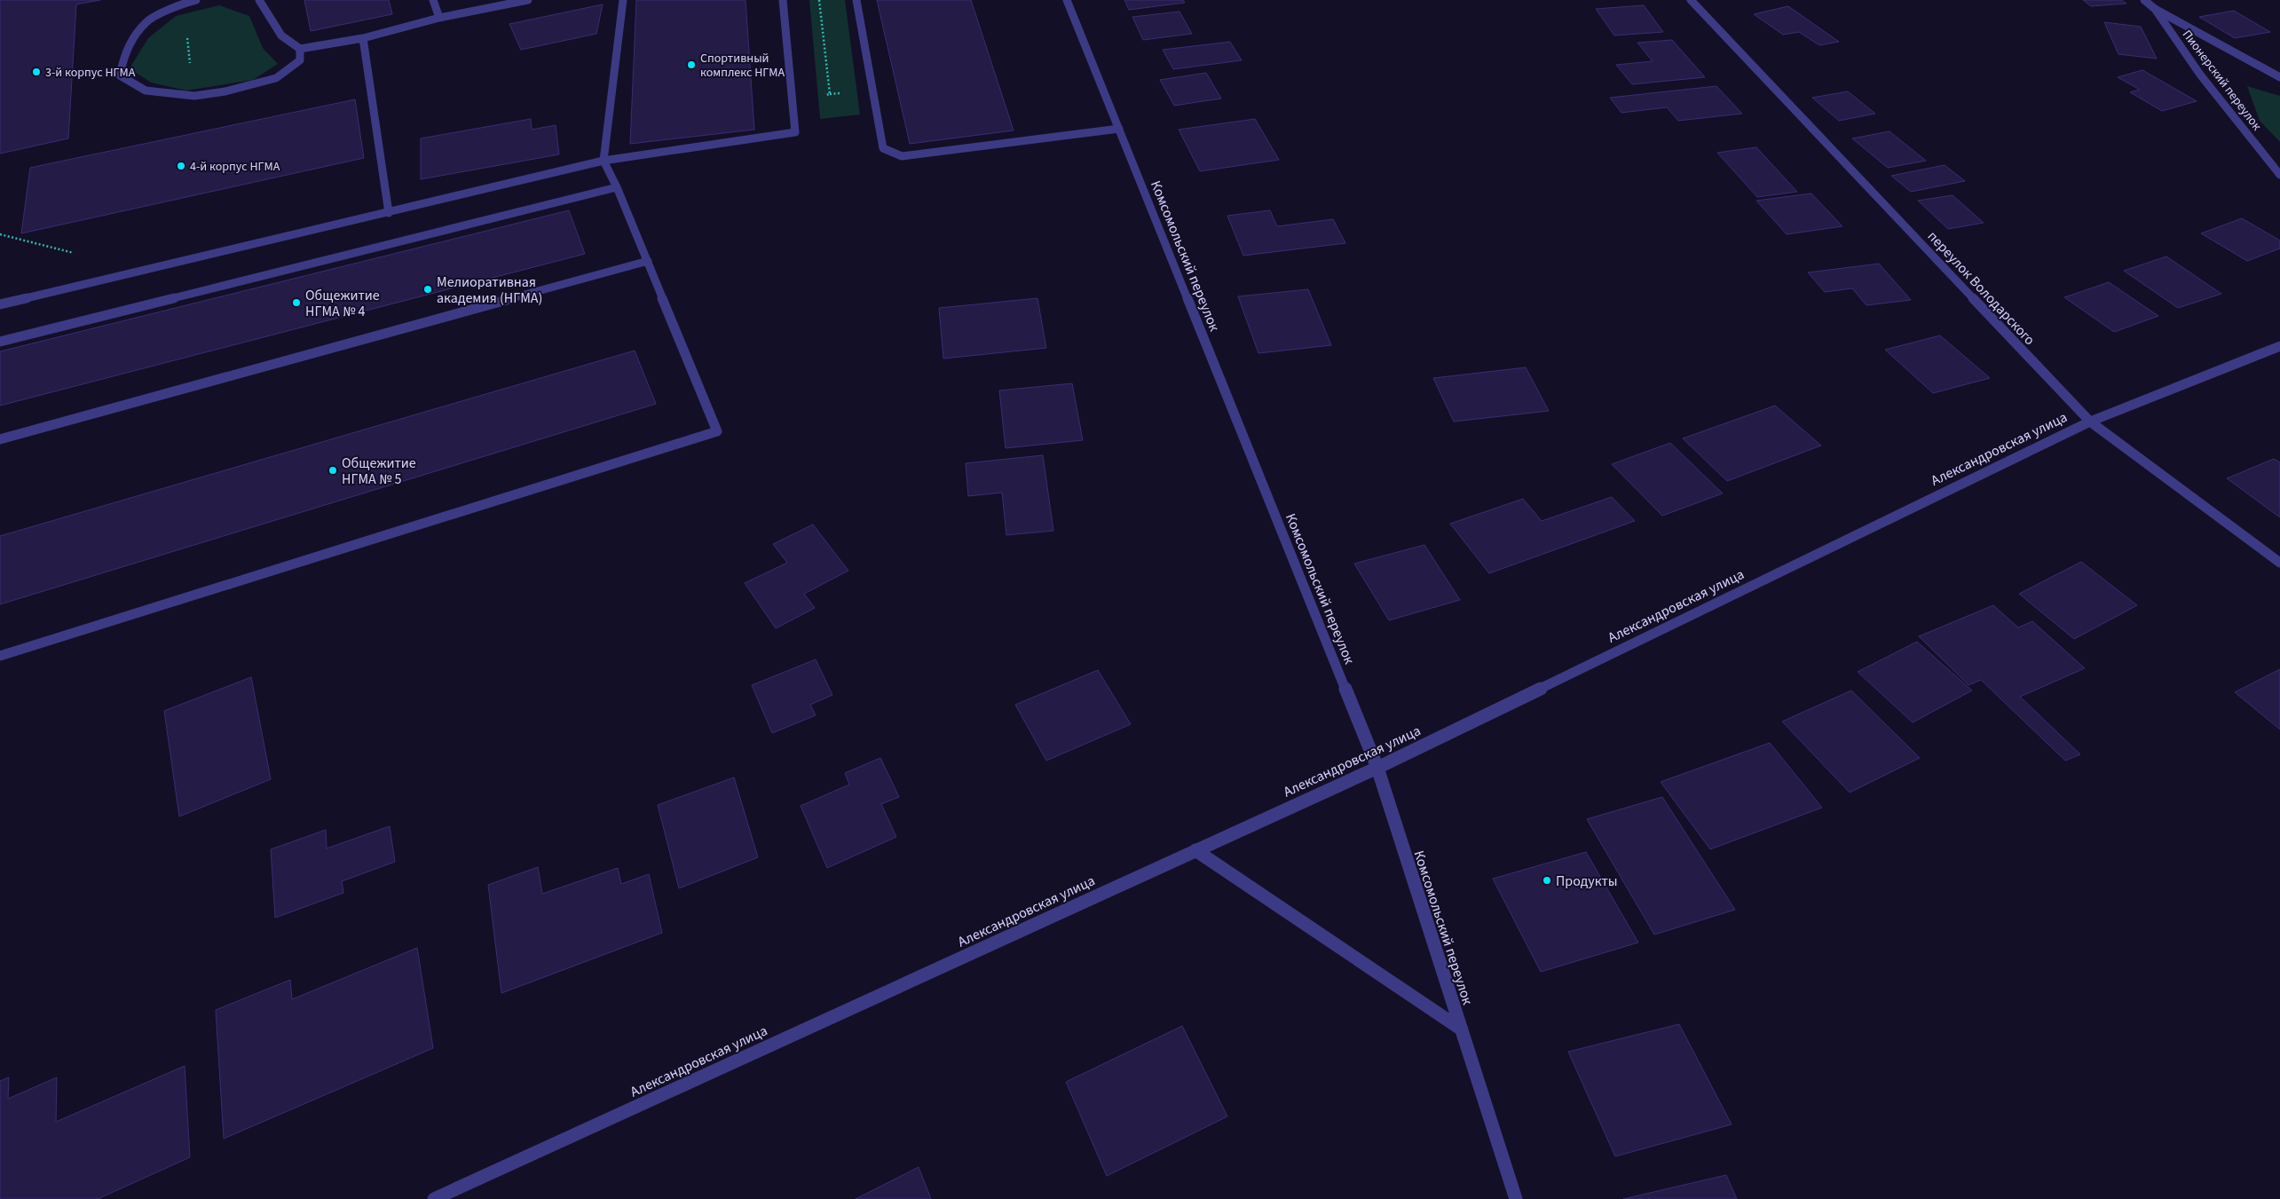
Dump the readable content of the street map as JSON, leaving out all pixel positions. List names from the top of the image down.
{
  "streets": {
    "street": [
      "Пионерский переулок",
      "Комсомольский переулок",
      "переулок Володарского",
      "Александровская улица"
    ]
  },
  "crossings": [
    ["Комсомольский переулок", "Александровская улица"],
    ["переулок Володарского", "Александровская улица"]
  ],
  "places": [
    "Спортивный комплекс НГМА",
    "3-й корпус НГМА",
    "4-й корпус НГМА",
    "Мелиоративная академия (НГМА)",
    "Общежитие НГМА № 4",
    "Общежитие НГМА № 5",
    "Продукты"
  ]
}
